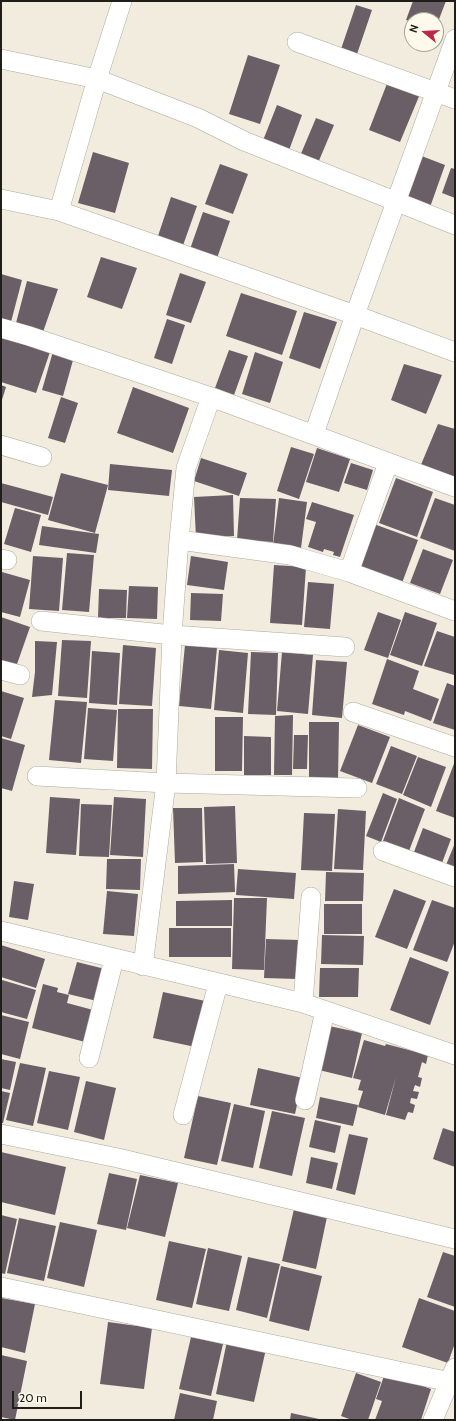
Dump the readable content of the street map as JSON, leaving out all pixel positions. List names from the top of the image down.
{
  "scale_bar": "20 m",
  "north": "left"
}
